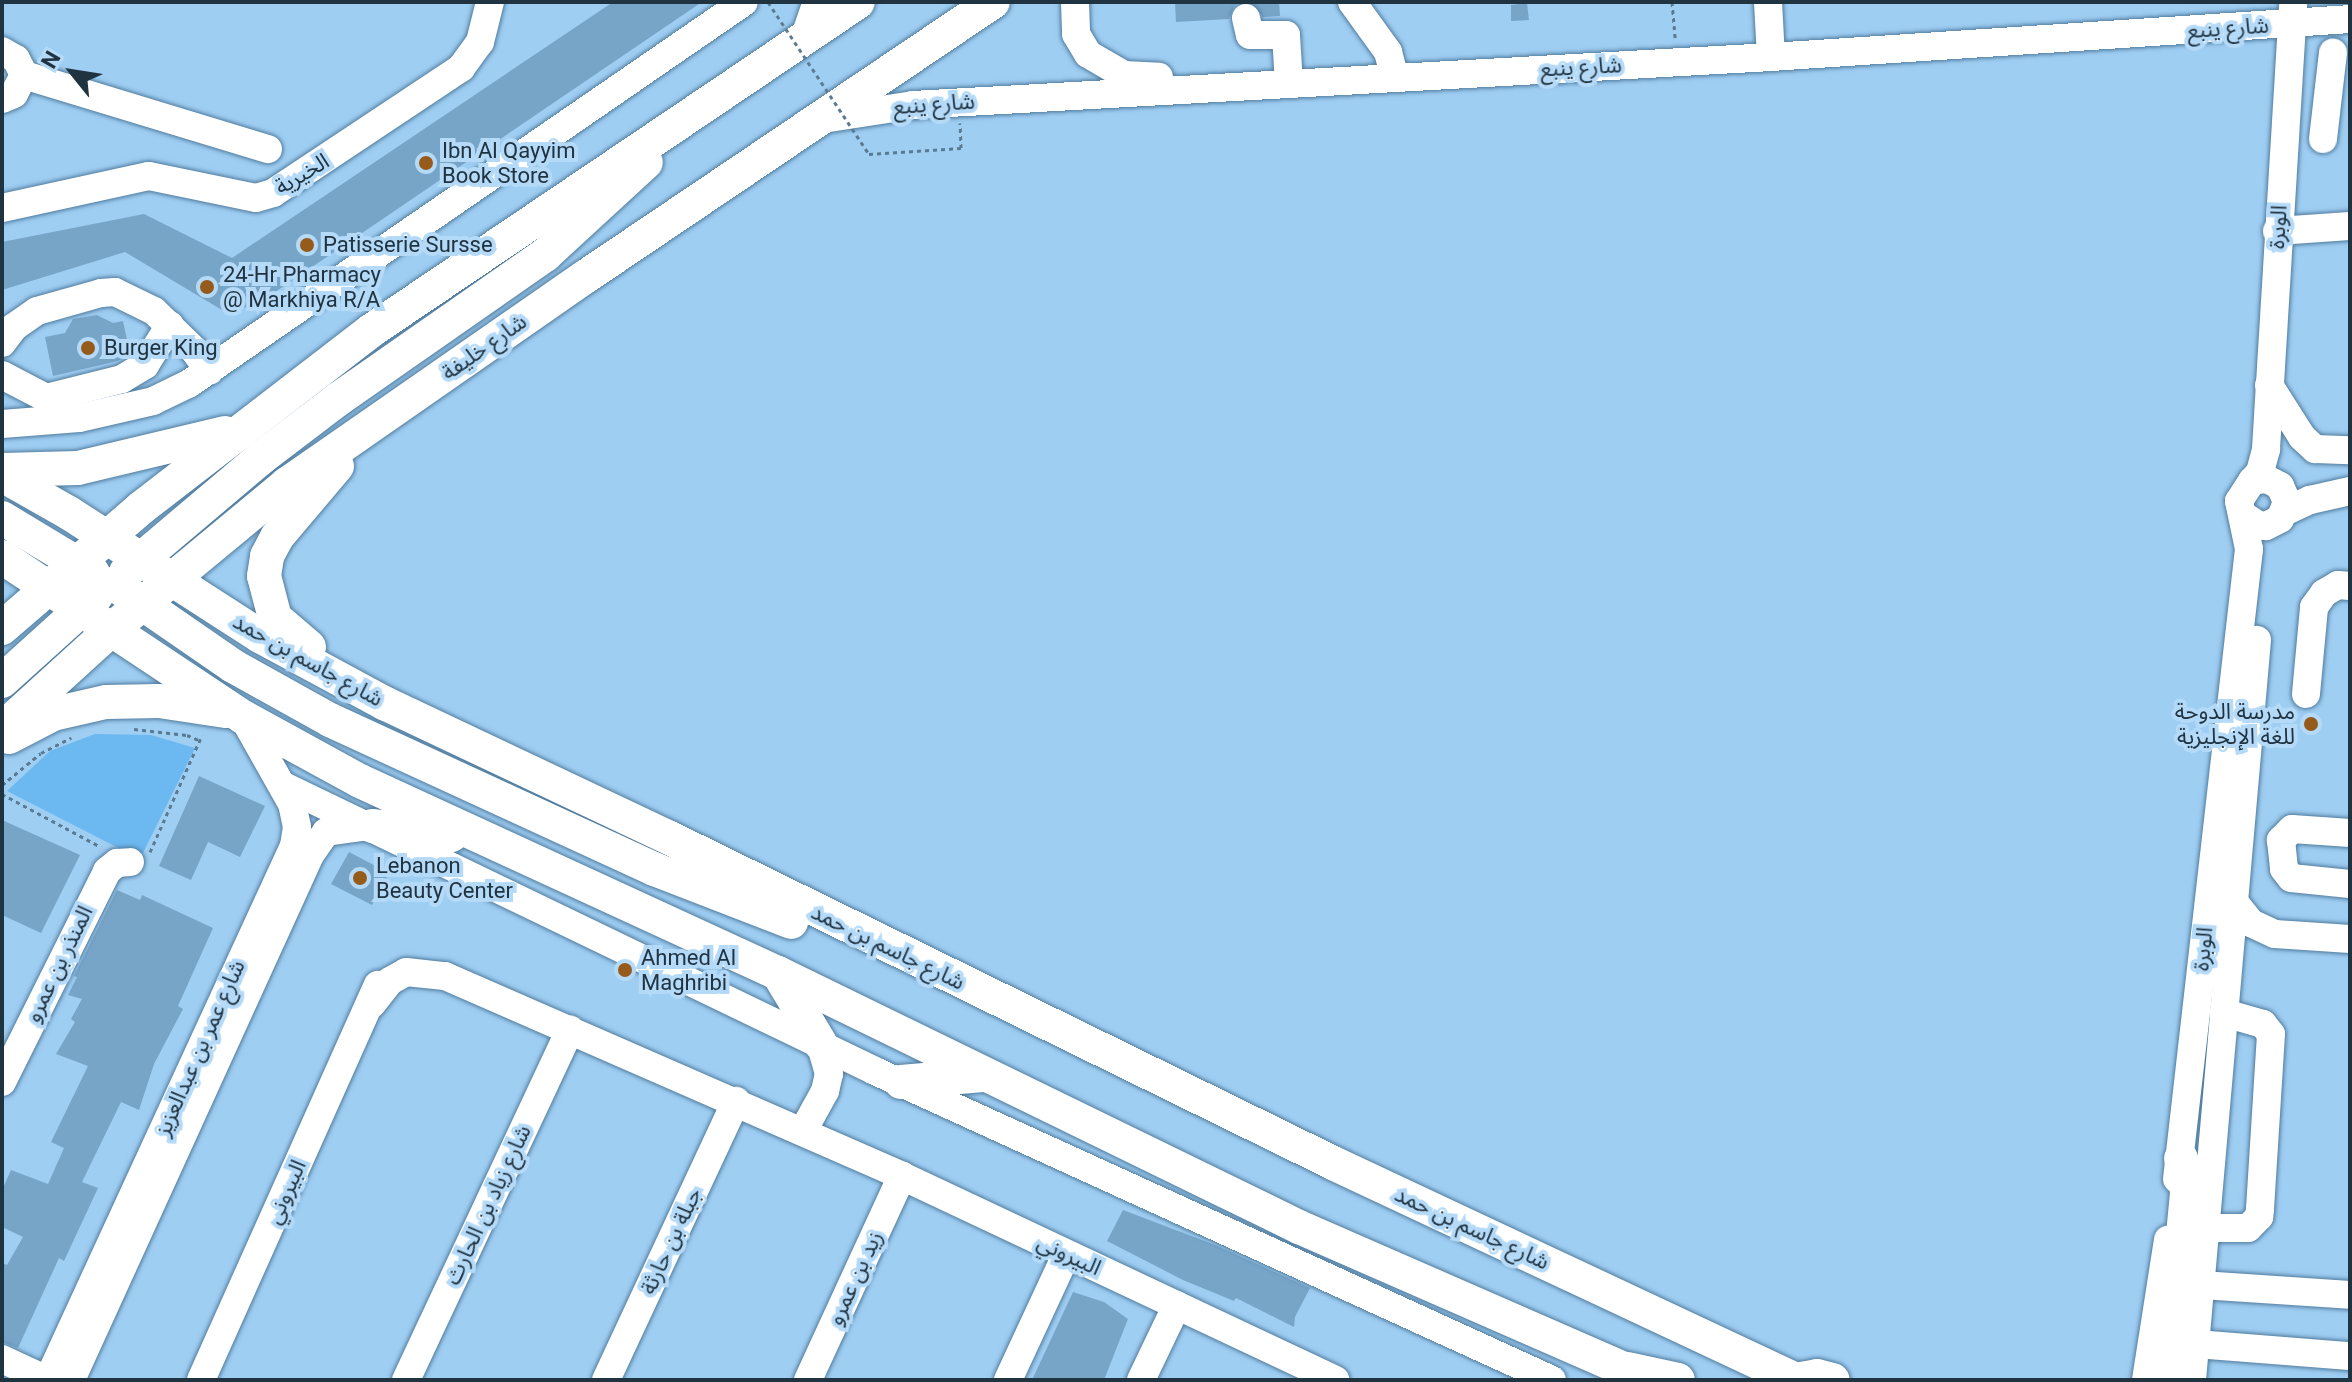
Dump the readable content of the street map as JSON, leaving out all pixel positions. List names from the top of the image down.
{
  "streets": {
    "main road": ["شارع خليفة", "شارع جاسم بن حمد"],
    "street": [
      "شارع ينبع",
      "الخيرية",
      "الوبرة",
      "المنذر بن عمرو",
      "شارع عمر بن عبدالعزيز",
      "البيروني",
      "شارع زياد بن الحارث",
      "جبلة بن حارثة",
      "زيد بن عمرو"
    ]
  },
  "crossings": [
    ["شارع ينبع", "الوبرة"],
    ["شارع ينبع", "شارع خليفة"],
    ["شارع خليفة", "شارع جاسم بن حمد"],
    ["البيروني", "شارع زياد بن الحارث"],
    ["البيروني", "جبلة بن حارثة"],
    ["البيروني", "زيد بن عمرو"]
  ],
  "places": [
    "Ibn Al Qayyim Book Store",
    "Patisserie Sursse",
    "24-Hr Pharmacy @ Markhiya R/A",
    "Burger King",
    "مدرسة الدوحة للغة الإنجليزية",
    "Lebanon Beauty Center",
    "Ahmed Al Maghribi"
  ],
  "north": "top left"
}
